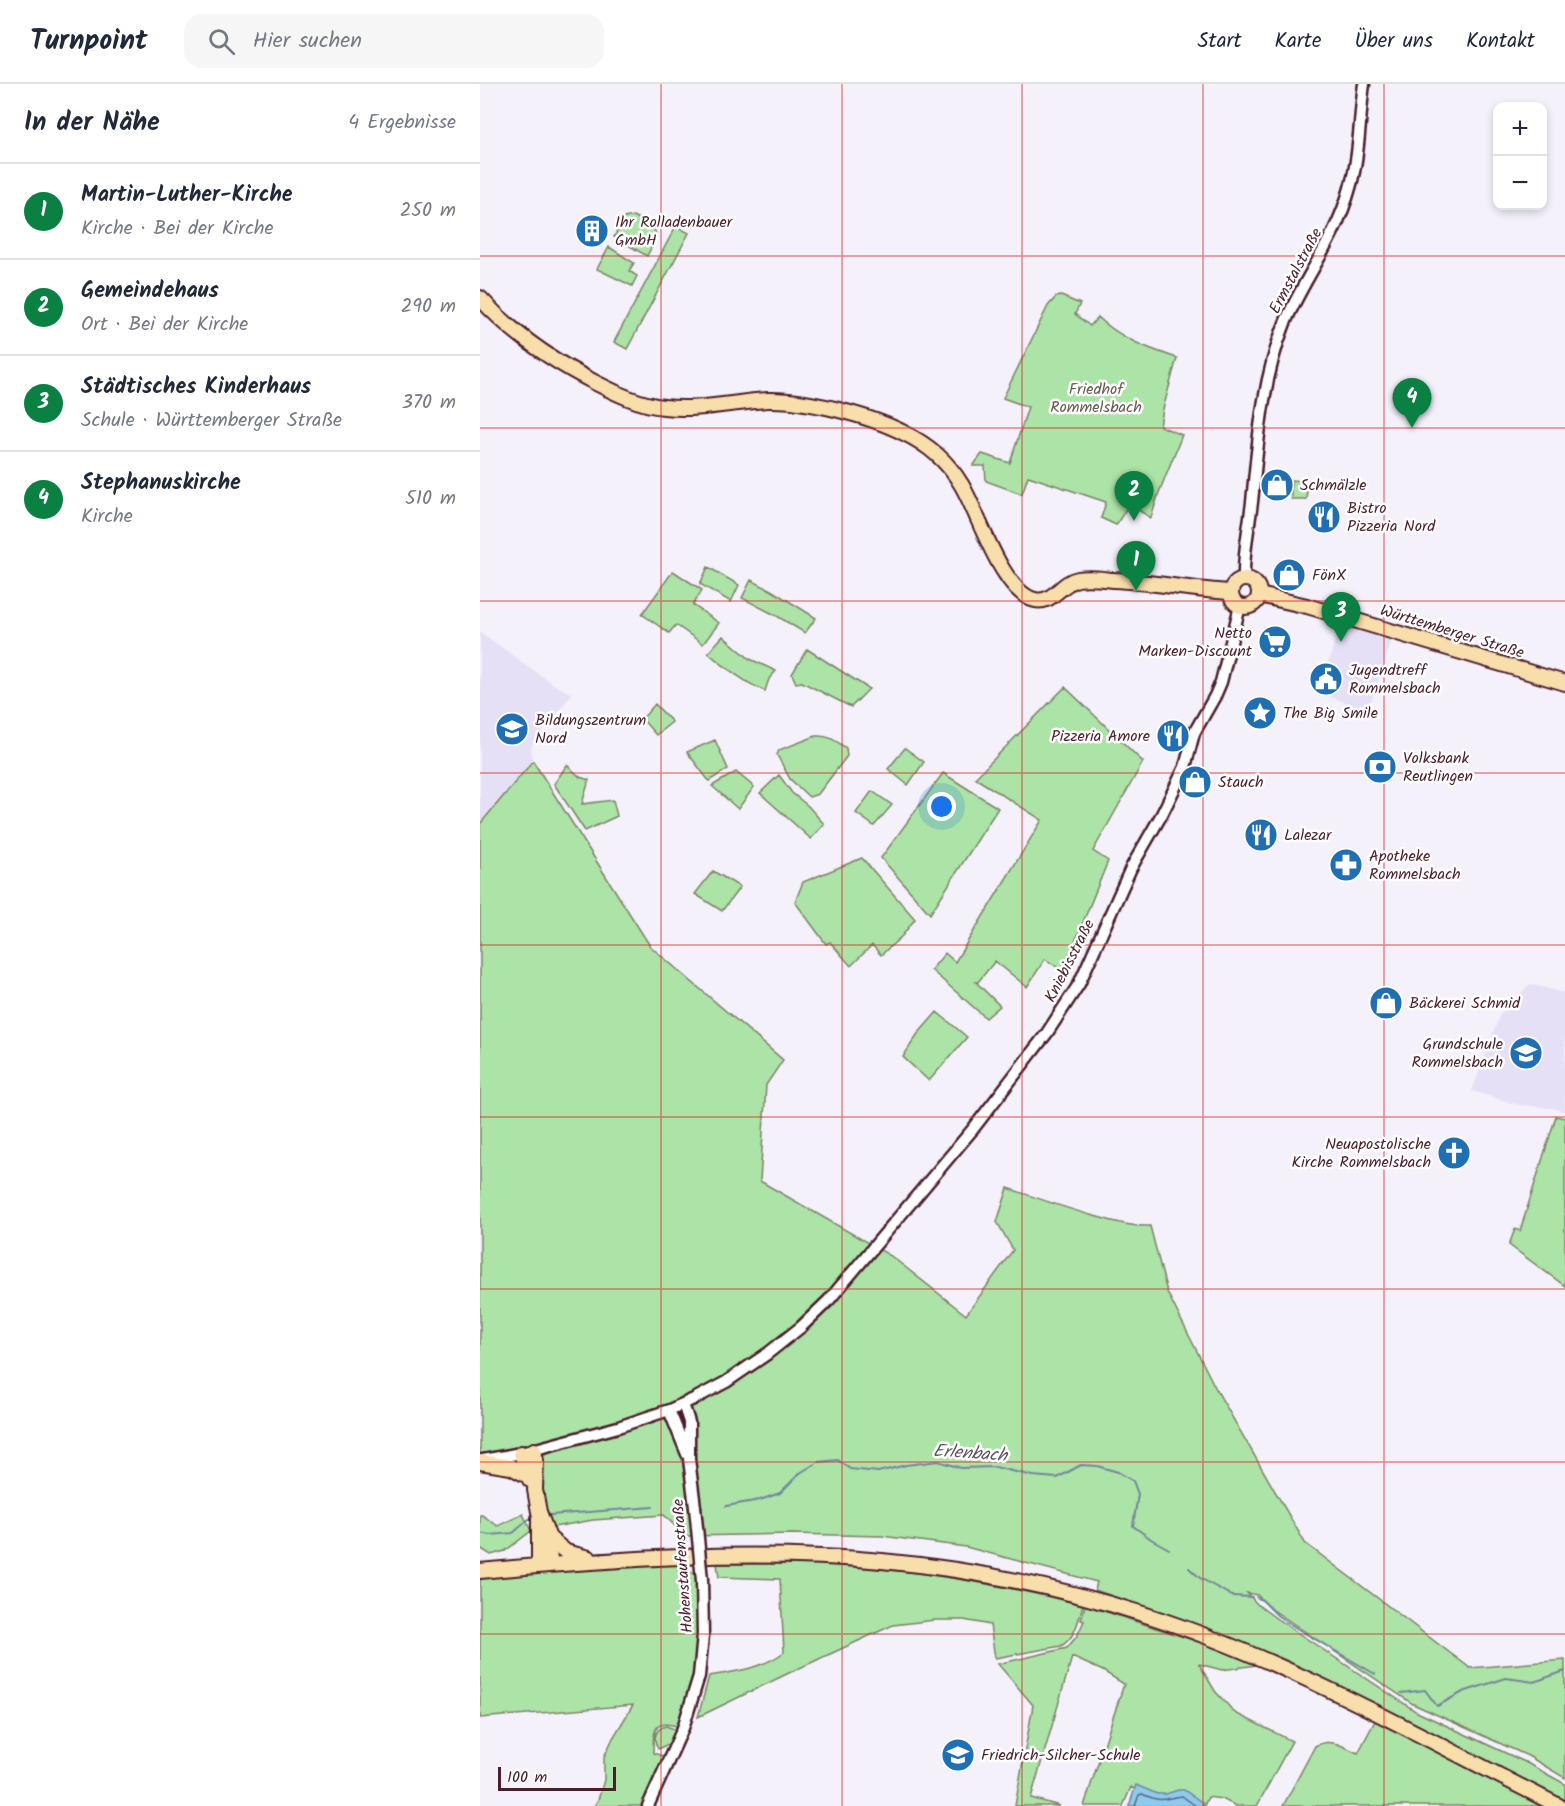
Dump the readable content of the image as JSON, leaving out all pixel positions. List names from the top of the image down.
{
  "streets": {
    "main road": ["Württemberger Straße"],
    "street": ["Ermstalstraße", "Kniebisstraße", "Hohenstaufenstraße"]
  },
  "crossings": [
    ["Ermstalstraße", "Württemberger Straße"],
    ["Ermstalstraße", "Kniebisstraße"],
    ["Württemberger Straße", "Kniebisstraße"],
    ["Kniebisstraße", "Hohenstaufenstraße"]
  ],
  "water": ["Erlenbach"],
  "parks": ["Friedhof Rommelsbach"],
  "places": {
    "building": ["Ihr Rolladenbauer GmbH"],
    "shop": [
      "Schmälzle",
      "FönX",
      "Stauch",
      "Bäckerei Schmid"
    ],
    "restaurant": ["Bistro Pizzeria Nord", "Pizzeria Amore", "Lalezar"],
    "supermarket": ["Netto Marken-Discount"],
    "public building": ["Jugendtreff Rommelsbach"],
    "place": ["The Big Smile"],
    "school or university": ["Bildungszentrum Nord", "Grundschule Rommelsbach", "Friedrich-Silcher-Schule"],
    "bank": ["Volksbank Reutlingen"],
    "pharmacy": ["Apotheke Rommelsbach"],
    "church": ["Neuapostolische Kirche Rommelsbach"]
  },
  "scale_bar": "100 m",
  "page": {
    "header": "Turnpoint",
    "search": "Hier suchen",
    "nav": [
      "Start",
      "Karte",
      "Über uns",
      "Kontakt"
    ],
    "heading": ["In der Nähe", "4 Ergebnisse"],
    "map_buttons": ["+", "−"],
    "list": [
      {
        "mark": "1",
        "name": "Martin-Luther-Kirche",
        "note": "Kirche · Bei der Kirche",
        "value": "250 m"
      },
      {
        "mark": "2",
        "name": "Gemeindehaus",
        "note": "Ort · Bei der Kirche",
        "value": "290 m"
      },
      {
        "mark": "3",
        "name": "Städtisches Kinderhaus",
        "note": "Schule · Württemberger Straße",
        "value": "370 m"
      },
      {
        "mark": "4",
        "name": "Stephanuskirche",
        "note": "Kirche",
        "value": "510 m"
      }
    ],
    "pins": [
      "4",
      "2",
      "1",
      "3"
    ],
    "scale": "100 m"
  }
}
